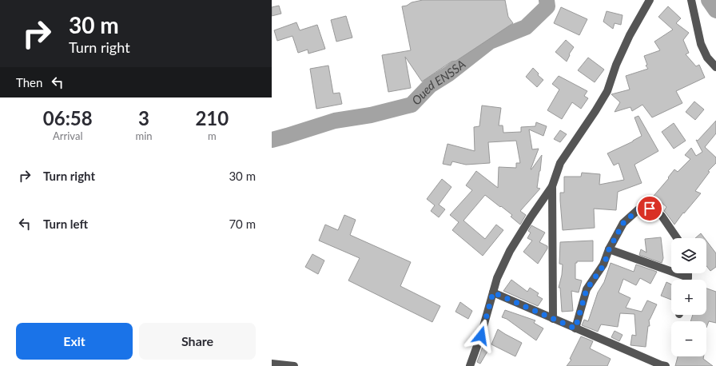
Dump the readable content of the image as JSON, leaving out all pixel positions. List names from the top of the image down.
{
  "water": ["Oued ENSSA"],
  "page": {
    "turn": ["30 m", "Turn right"],
    "then": "Then",
    "eta": [
      "06:58",
      "Arrival",
      "3",
      "min",
      "210",
      "m"
    ],
    "list": [
      {
        "name": "Turn right",
        "value": "30 m"
      },
      {
        "name": "Turn left",
        "value": "70 m"
      }
    ],
    "map_buttons": ["+", "−"],
    "buttons": ["Exit", "Share"]
  }
}
